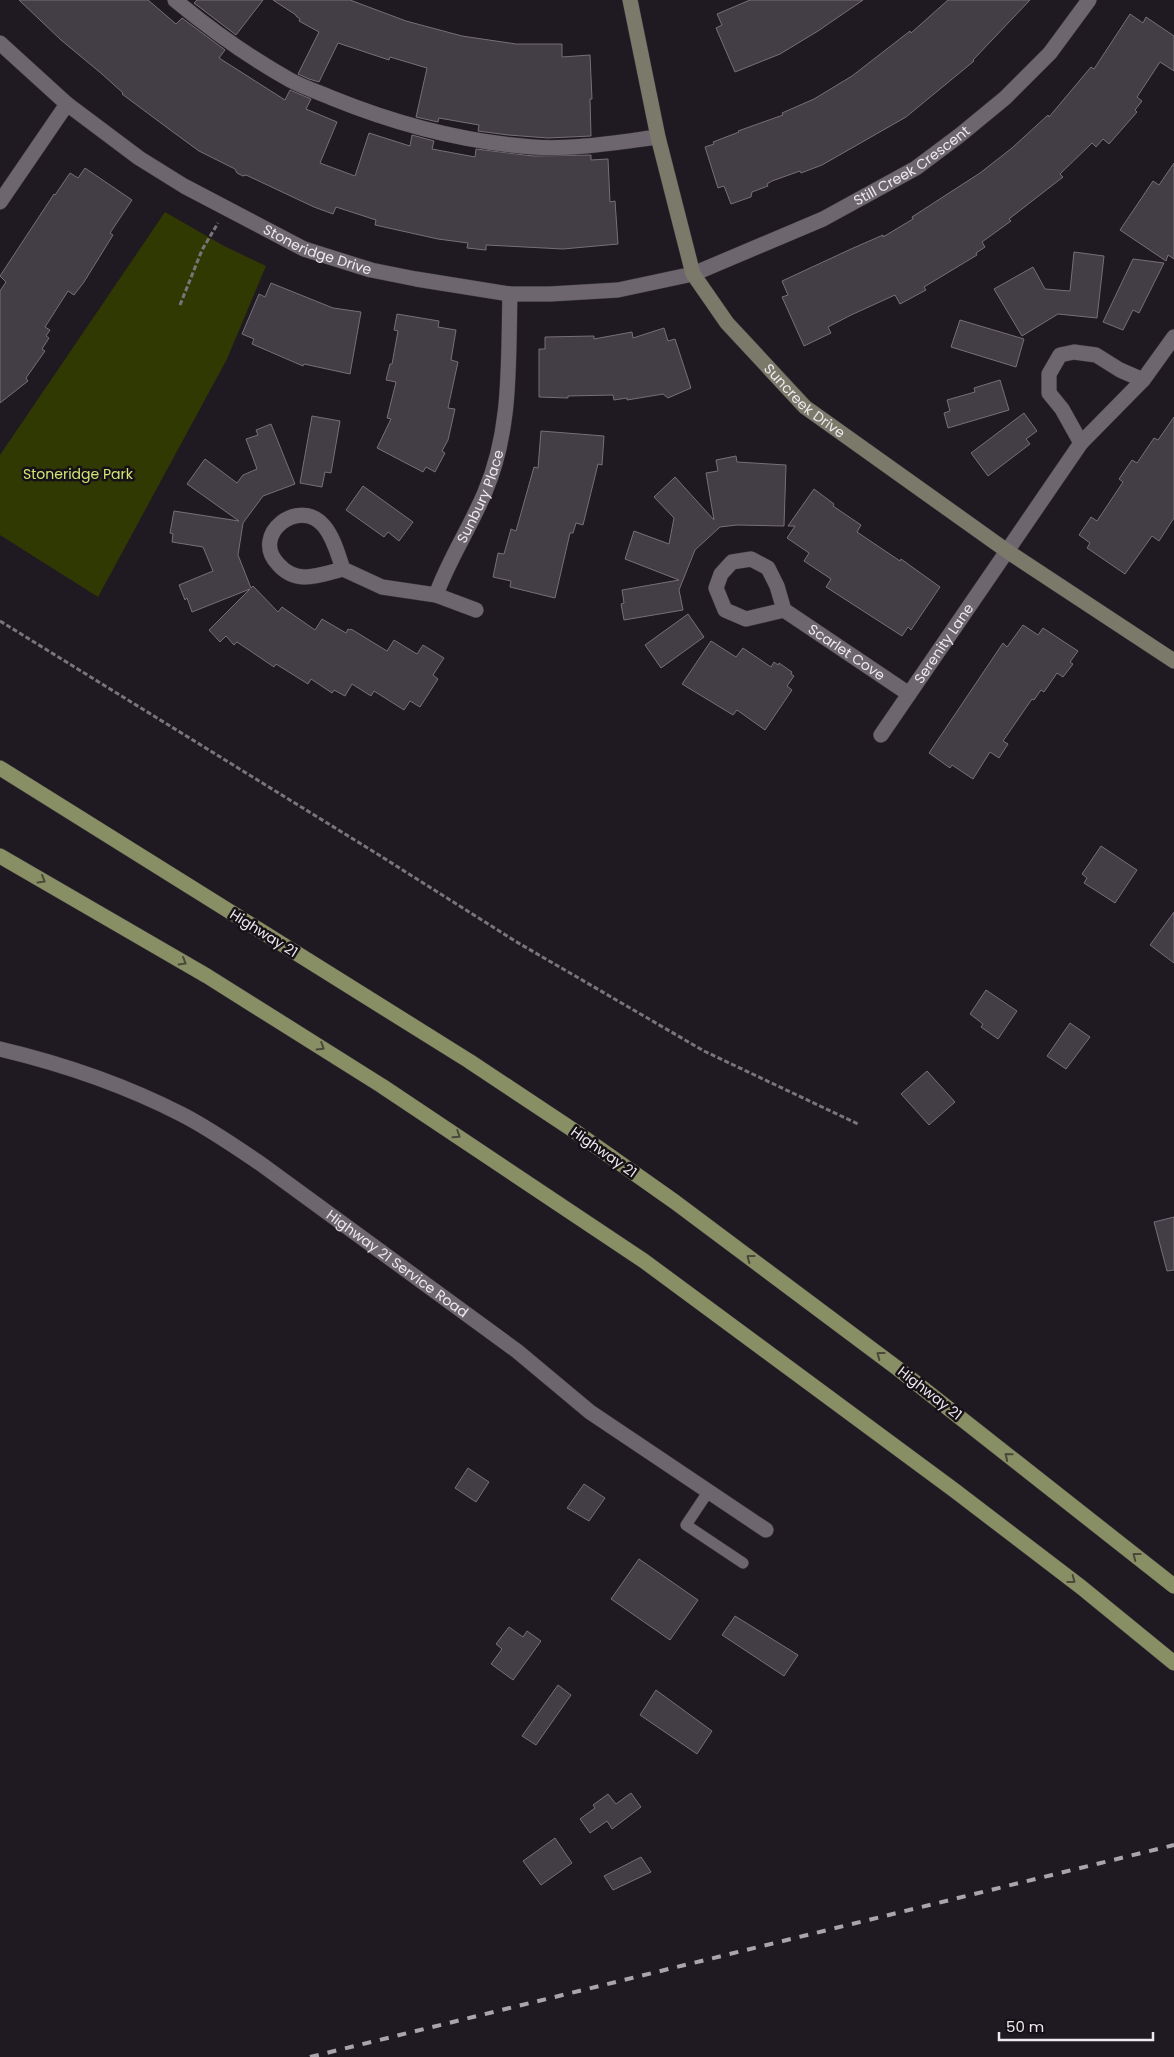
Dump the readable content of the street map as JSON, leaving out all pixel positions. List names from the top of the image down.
{
  "streets": {
    "main road": ["Highway 21"],
    "street": [
      "Still Creek Crescent",
      "Stoneridge Drive",
      "Suncreek Drive",
      "Sunbury Place",
      "Serenity Lane",
      "Scarlet Cove",
      "Highway 21 Service Road"
    ]
  },
  "crossings": [
    ["Still Creek Crescent", "Stoneridge Drive"],
    ["Still Creek Crescent", "Suncreek Drive"],
    ["Stoneridge Drive", "Suncreek Drive"],
    ["Stoneridge Drive", "Sunbury Place"],
    ["Suncreek Drive", "Serenity Lane"],
    ["Serenity Lane", "Scarlet Cove"]
  ],
  "parks": ["Stoneridge Park"],
  "scale_bar": "50 m"
}
